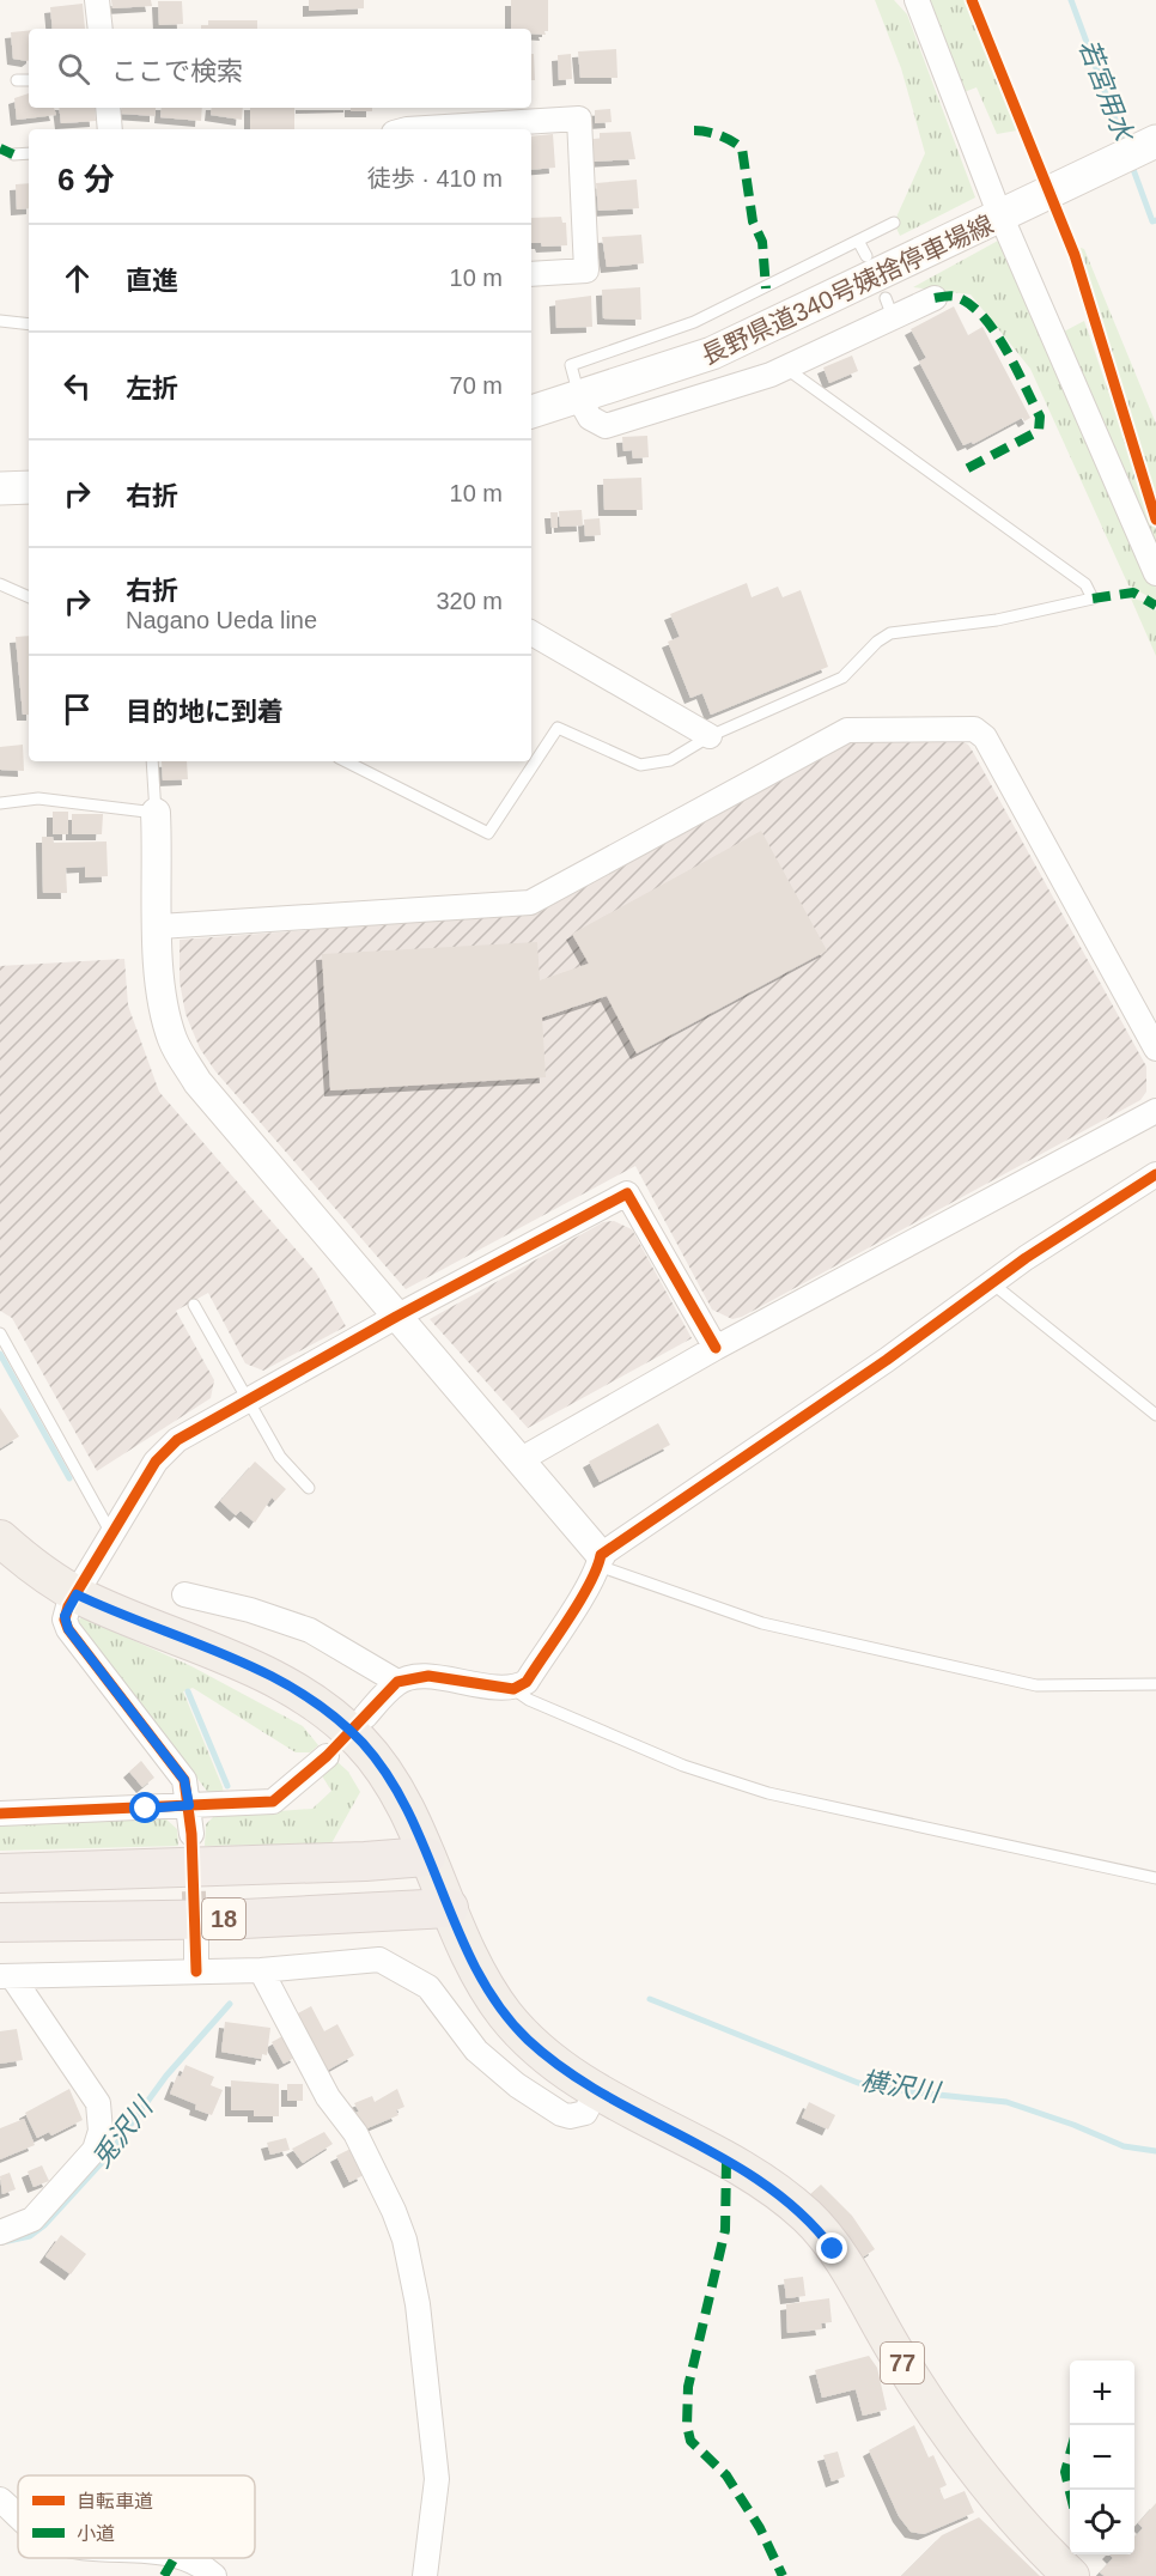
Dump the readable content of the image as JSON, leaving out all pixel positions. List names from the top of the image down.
{
  "streets": {
    "highway": ["18"],
    "main road": ["長野県道340号姨捨停車場線", "77"]
  },
  "crossings": [
    ["18", "77"]
  ],
  "water": ["若宮用水", "横沢川", "兎沢川"],
  "legend": ["自転車道", "小道"],
  "page": {
    "search": "ここで検索",
    "heading": ["6 分", "徒歩 · 410 m"],
    "list": [
      ["直進", "10 m"],
      ["左折", "70 m"],
      ["右折", "10 m"],
      ["右折", "Nagano Ueda line", "320 m"],
      "目的地に到着"
    ],
    "map_buttons": ["+", "−"]
  }
}
